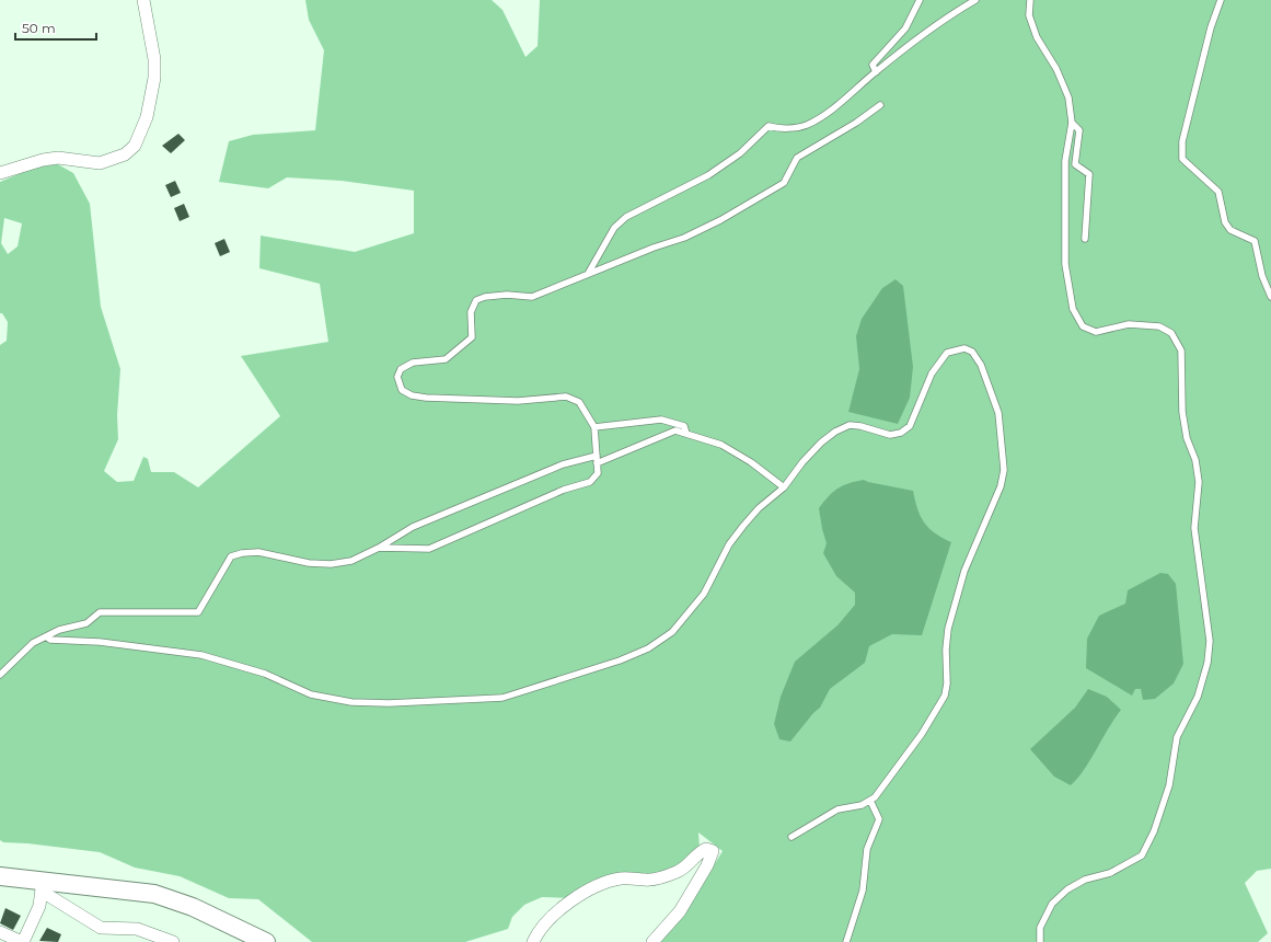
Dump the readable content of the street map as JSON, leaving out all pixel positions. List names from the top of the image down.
{
  "scale_bar": "50 m"
}
